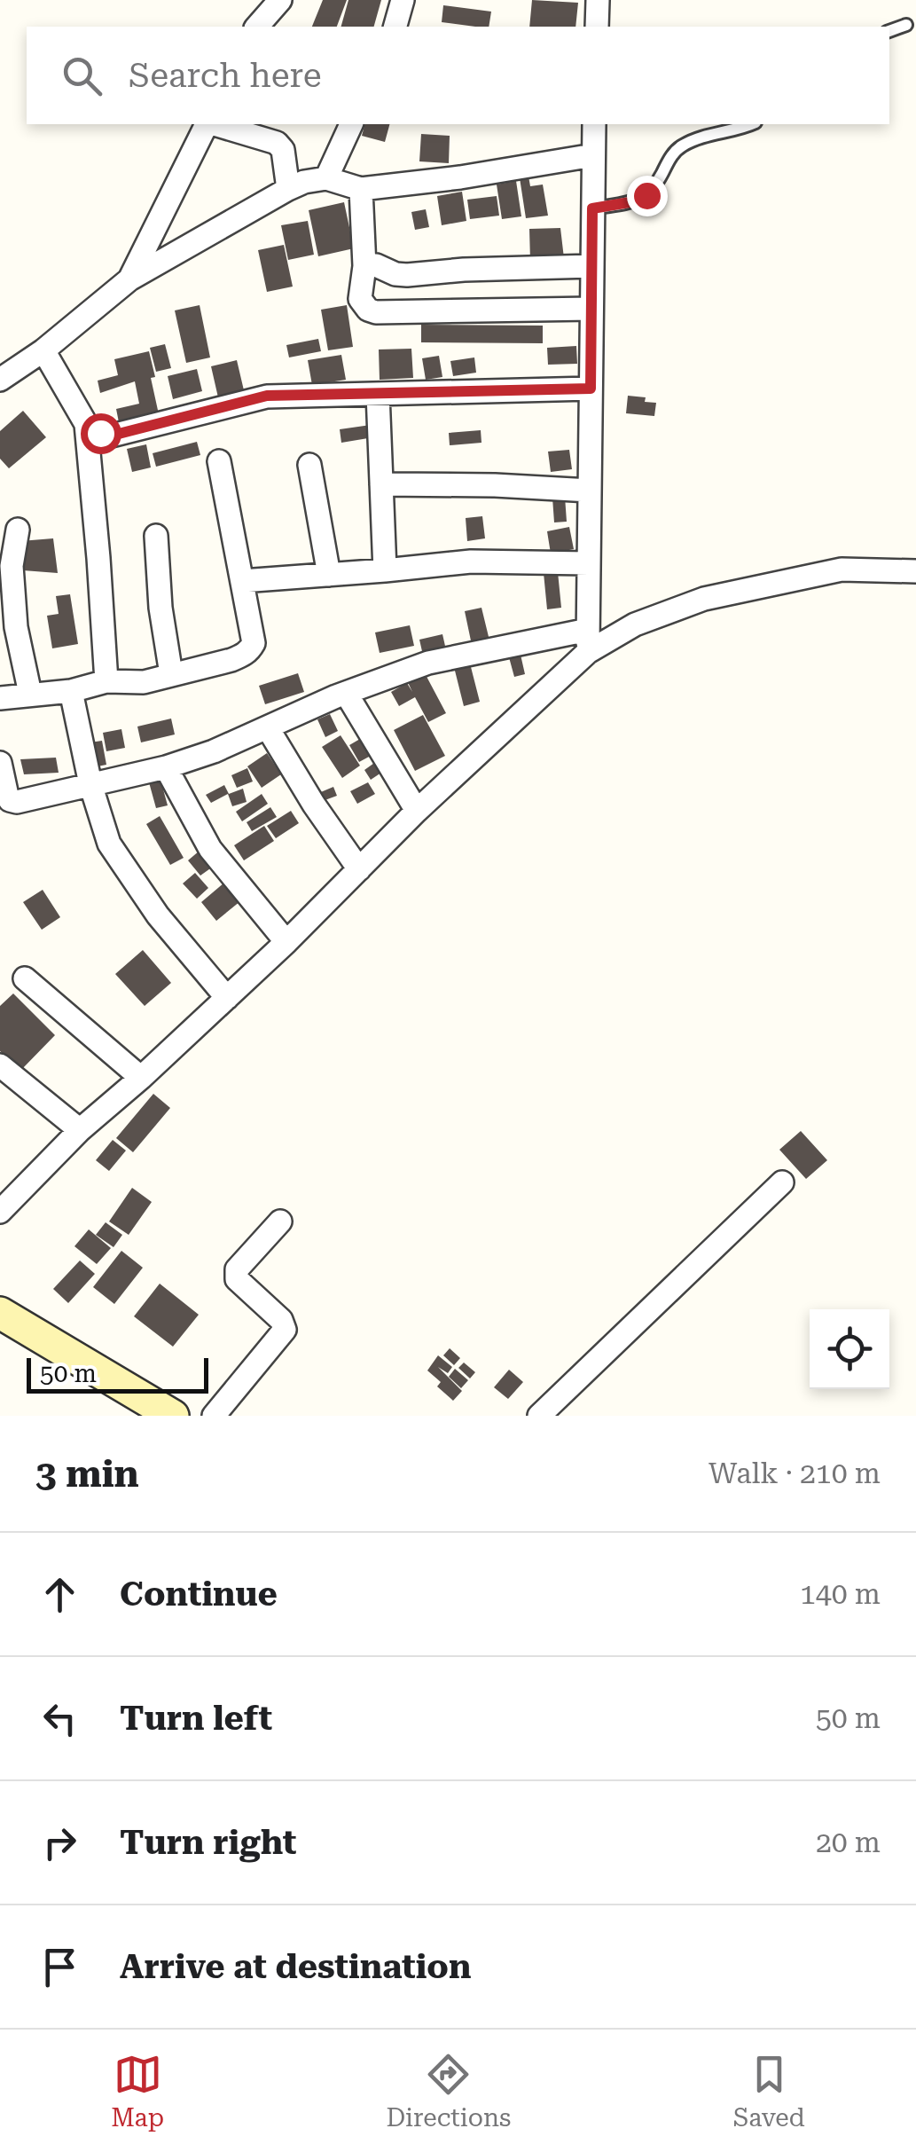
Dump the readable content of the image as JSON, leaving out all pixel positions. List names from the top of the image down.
{
  "scale_bar": "50 m",
  "page": {
    "search": "Search here",
    "scale": "50 m",
    "heading": ["3 min", "Walk · 210 m"],
    "list": [
      ["Continue", "140 m"],
      ["Turn left", "50 m"],
      ["Turn right", "20 m"],
      "Arrive at destination"
    ],
    "nav": ["Map", "Directions", "Saved"]
  }
}
